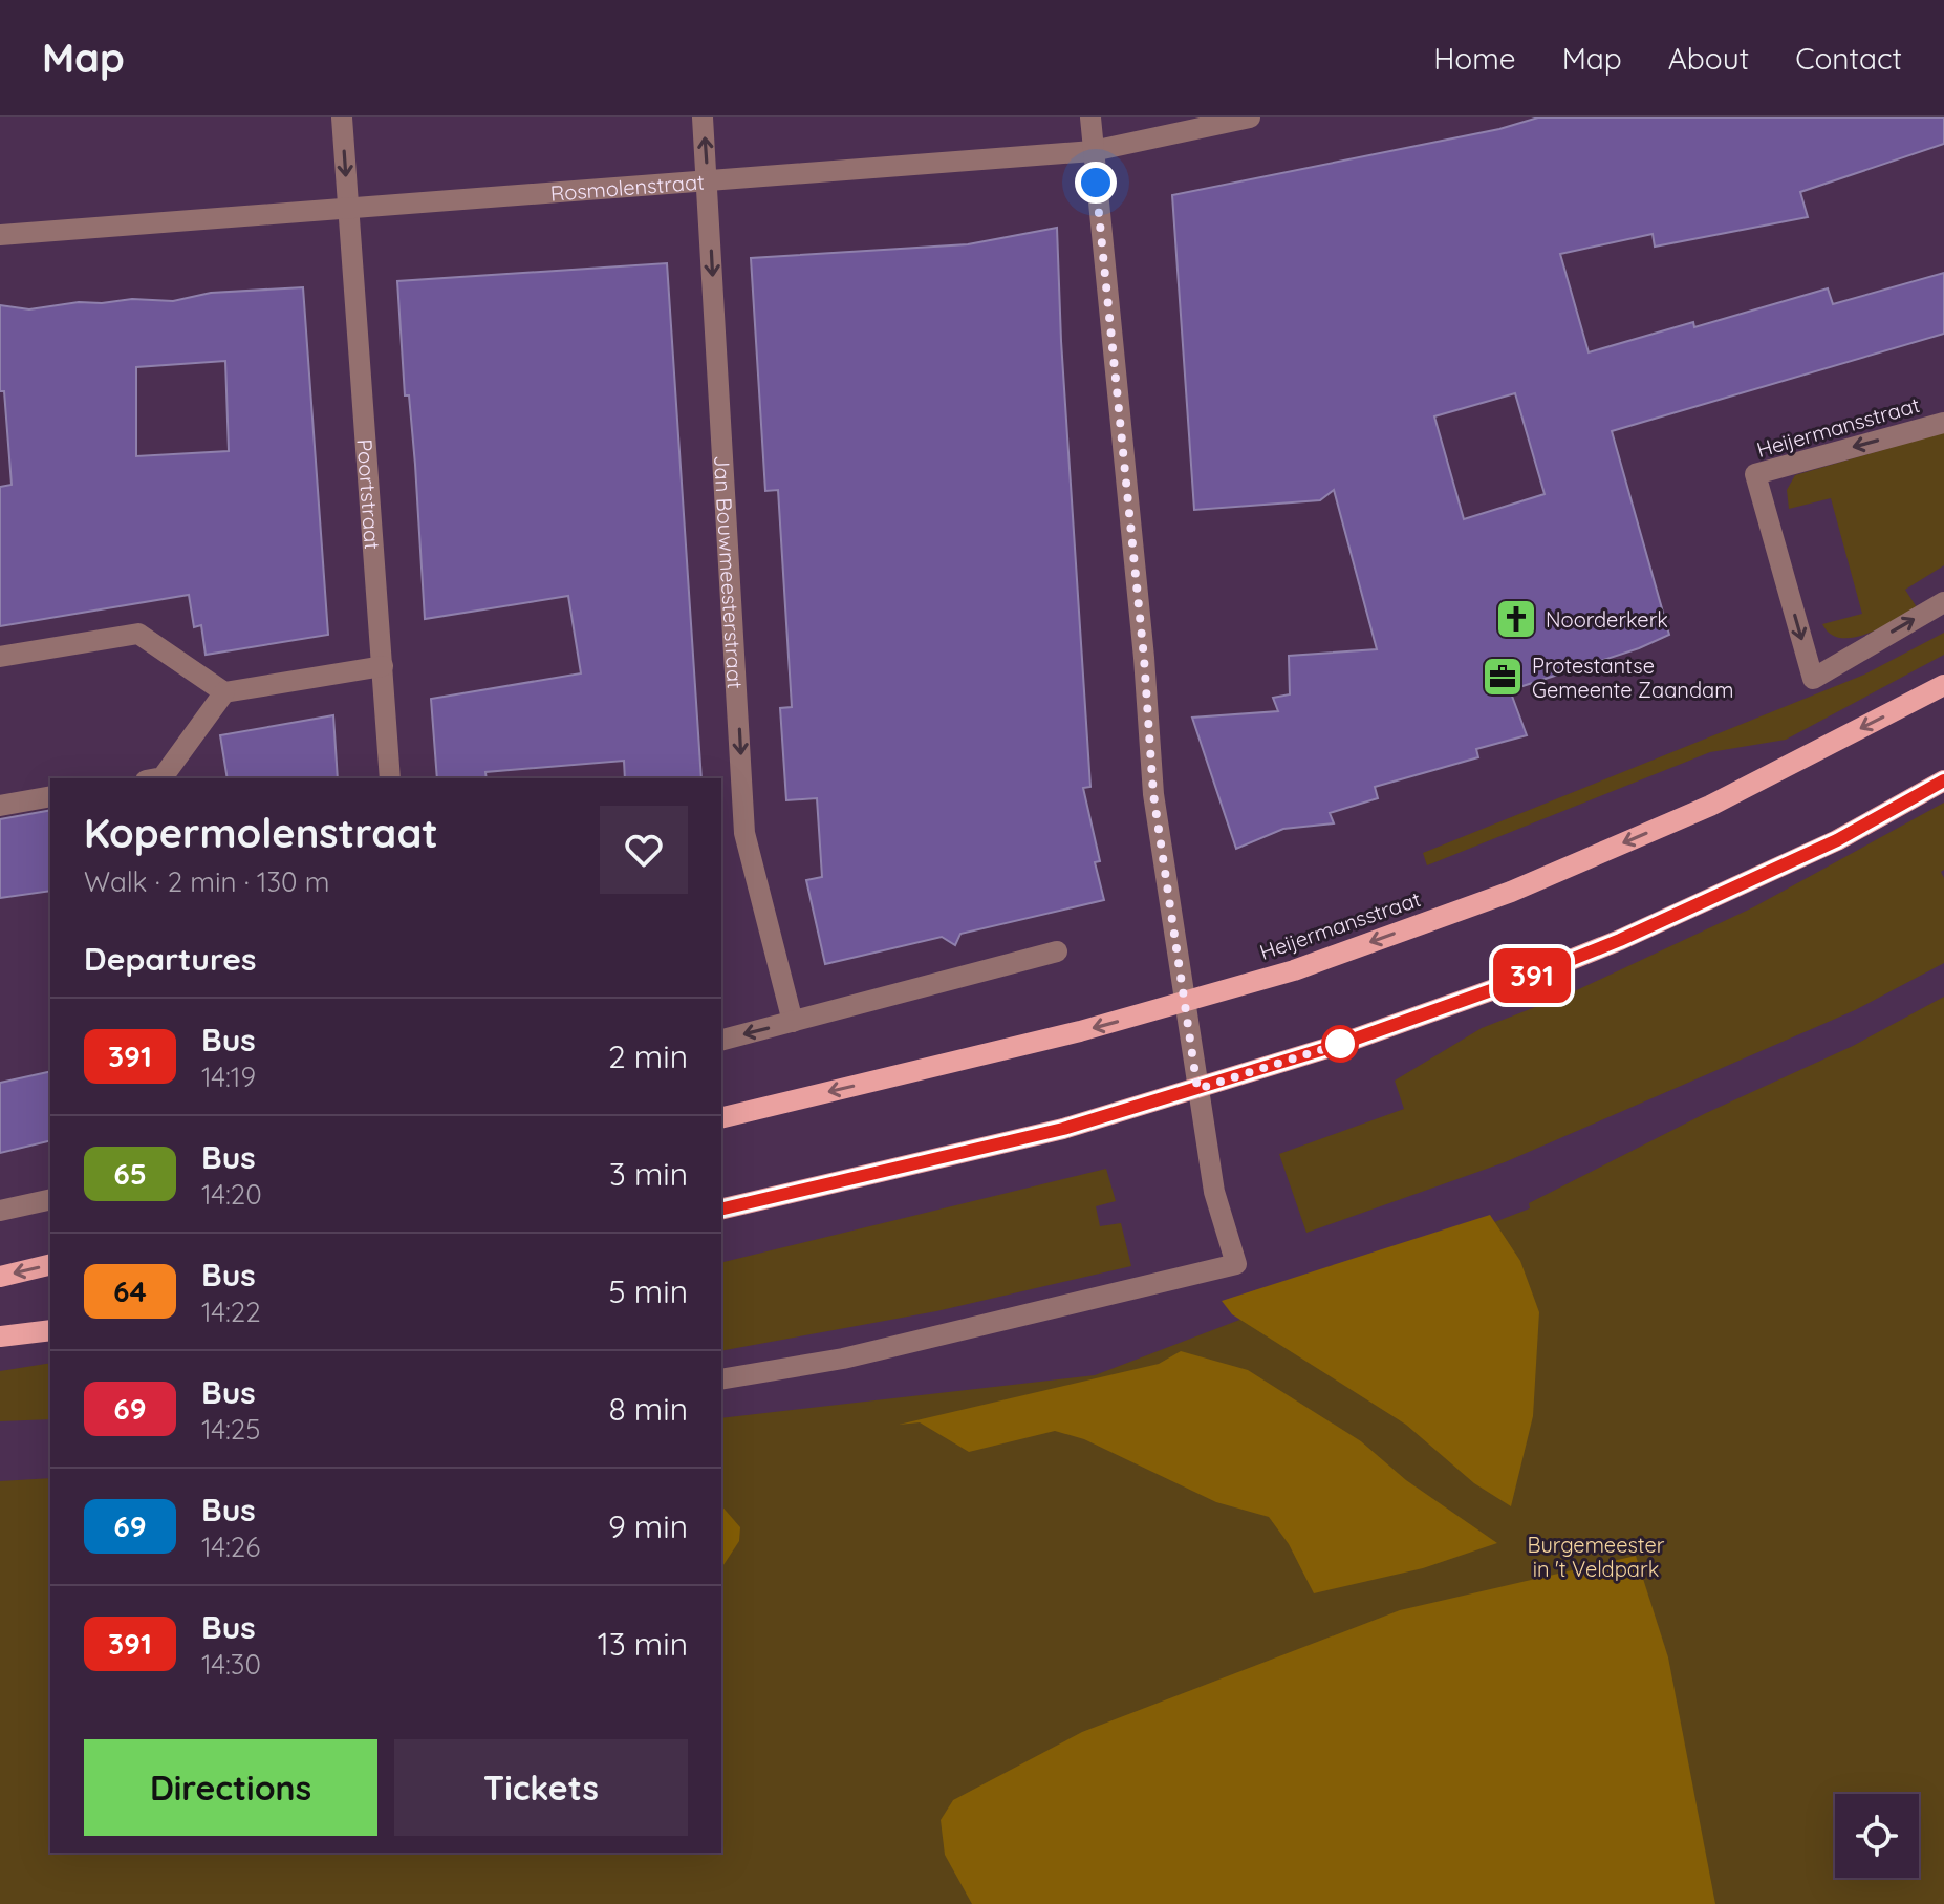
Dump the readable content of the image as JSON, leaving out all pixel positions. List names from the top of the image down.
{
  "streets": {
    "main road": ["Heijermansstraat"],
    "street": ["Rosmolenstraat", "Poortstraat", "Jan Bouwmeesterstraat"]
  },
  "crossings": [
    ["Rosmolenstraat", "Poortstraat"],
    ["Rosmolenstraat", "Jan Bouwmeesterstraat"]
  ],
  "one_way": ["Jan Bouwmeesterstraat"],
  "parks": ["Burgemeester in 't Veldpark"],
  "places": {
    "church": ["Noorderkerk"],
    "office": ["Protestantse Gemeente Zaandam"]
  },
  "lines": ["bus line 391"],
  "page": {
    "header": "Map",
    "nav": [
      "Home",
      "Map",
      "About",
      "Contact"
    ],
    "on_map": "391",
    "heading": [
      ["Kopermolenstraat", "Walk · 2 min · 130 m"],
      "Departures"
    ],
    "list": [
      {
        "mark": "391",
        "name": "Bus",
        "note": "14:19",
        "value": "2 min"
      },
      {
        "mark": "65",
        "name": "Bus",
        "note": "14:20",
        "value": "3 min"
      },
      {
        "mark": "64",
        "name": "Bus",
        "note": "14:22",
        "value": "5 min"
      },
      {
        "mark": "69",
        "name": "Bus",
        "note": "14:25",
        "value": "8 min"
      },
      {
        "mark": "69",
        "name": "Bus",
        "note": "14:26",
        "value": "9 min"
      },
      {
        "mark": "391",
        "name": "Bus",
        "note": "14:30",
        "value": "13 min"
      }
    ],
    "buttons": ["Directions", "Tickets"]
  }
}
